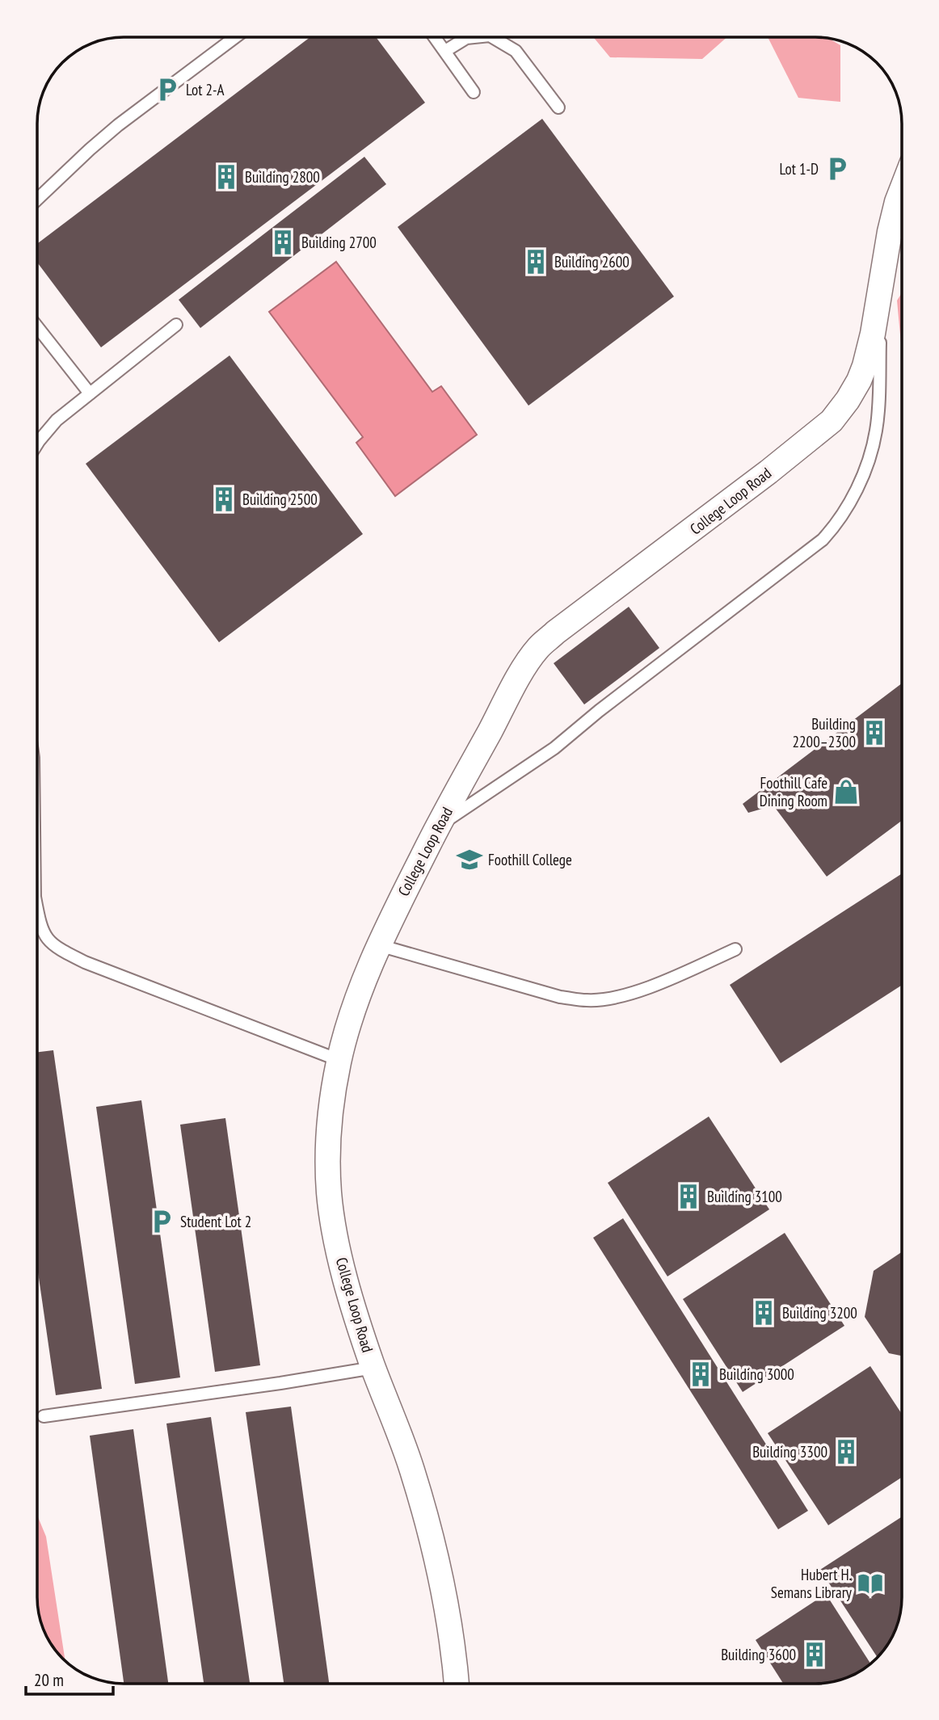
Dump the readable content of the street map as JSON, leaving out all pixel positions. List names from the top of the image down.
{
  "streets": {
    "street": ["College Loop Road"]
  },
  "places": {
    "parking": ["Lot 2-A", "Lot 1-D", "Student Lot 2"],
    "building": [
      "Building 2800",
      "Building 2700",
      "Building 2600",
      "Building 2500",
      "Building 2200–2300",
      "Building 3100",
      "Building 3200",
      "Building 3000",
      "Building 3300",
      "Building 3600"
    ],
    "shop": ["Foothill Cafe Dining Room"],
    "school or university": ["Foothill College"],
    "library": ["Hubert H. Semans Library"]
  },
  "scale_bar": "20 m"
}
